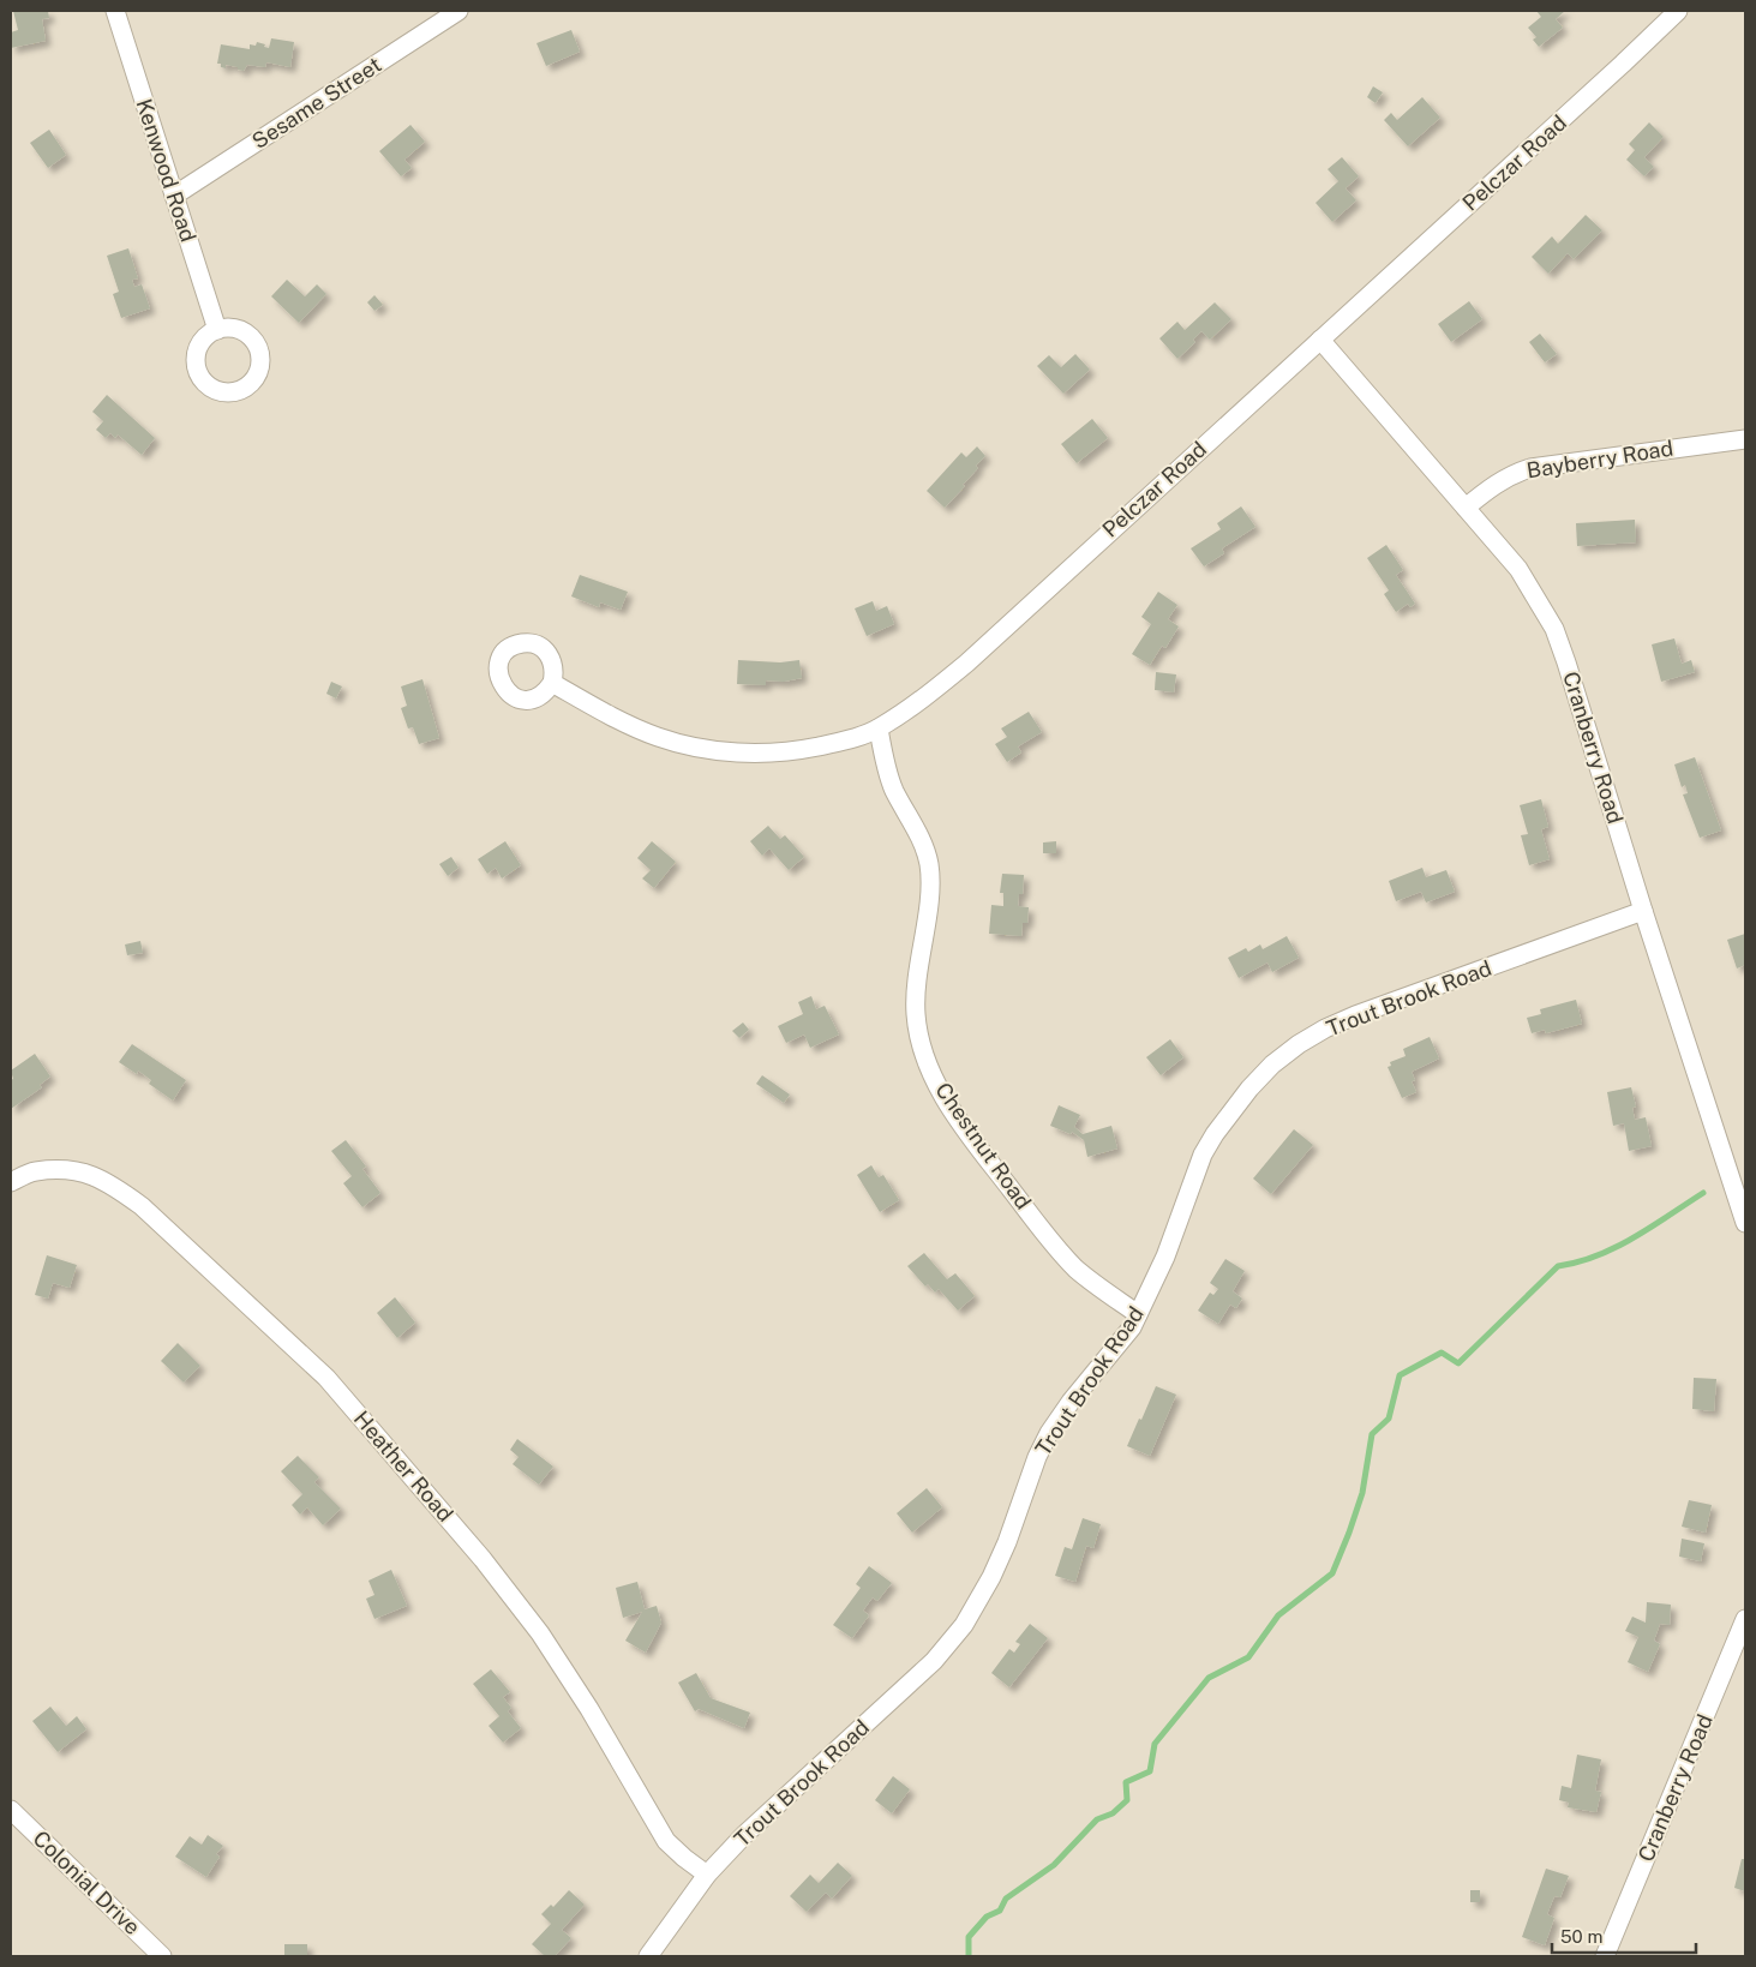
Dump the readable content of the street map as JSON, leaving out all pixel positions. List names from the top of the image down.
{
  "streets": {
    "street": [
      "Sesame Street",
      "Pelczar Road",
      "Kenwood Road",
      "Bayberry Road",
      "Cranberry Road",
      "Trout Brook Road",
      "Chestnut Road",
      "Heather Road",
      "Colonial Drive"
    ]
  },
  "crossings": [
    ["Sesame Street", "Kenwood Road"],
    ["Pelczar Road", "Cranberry Road"],
    ["Pelczar Road", "Chestnut Road"],
    ["Bayberry Road", "Cranberry Road"],
    ["Cranberry Road", "Trout Brook Road"],
    ["Trout Brook Road", "Chestnut Road"],
    ["Trout Brook Road", "Heather Road"]
  ],
  "scale_bar": "50 m"
}
